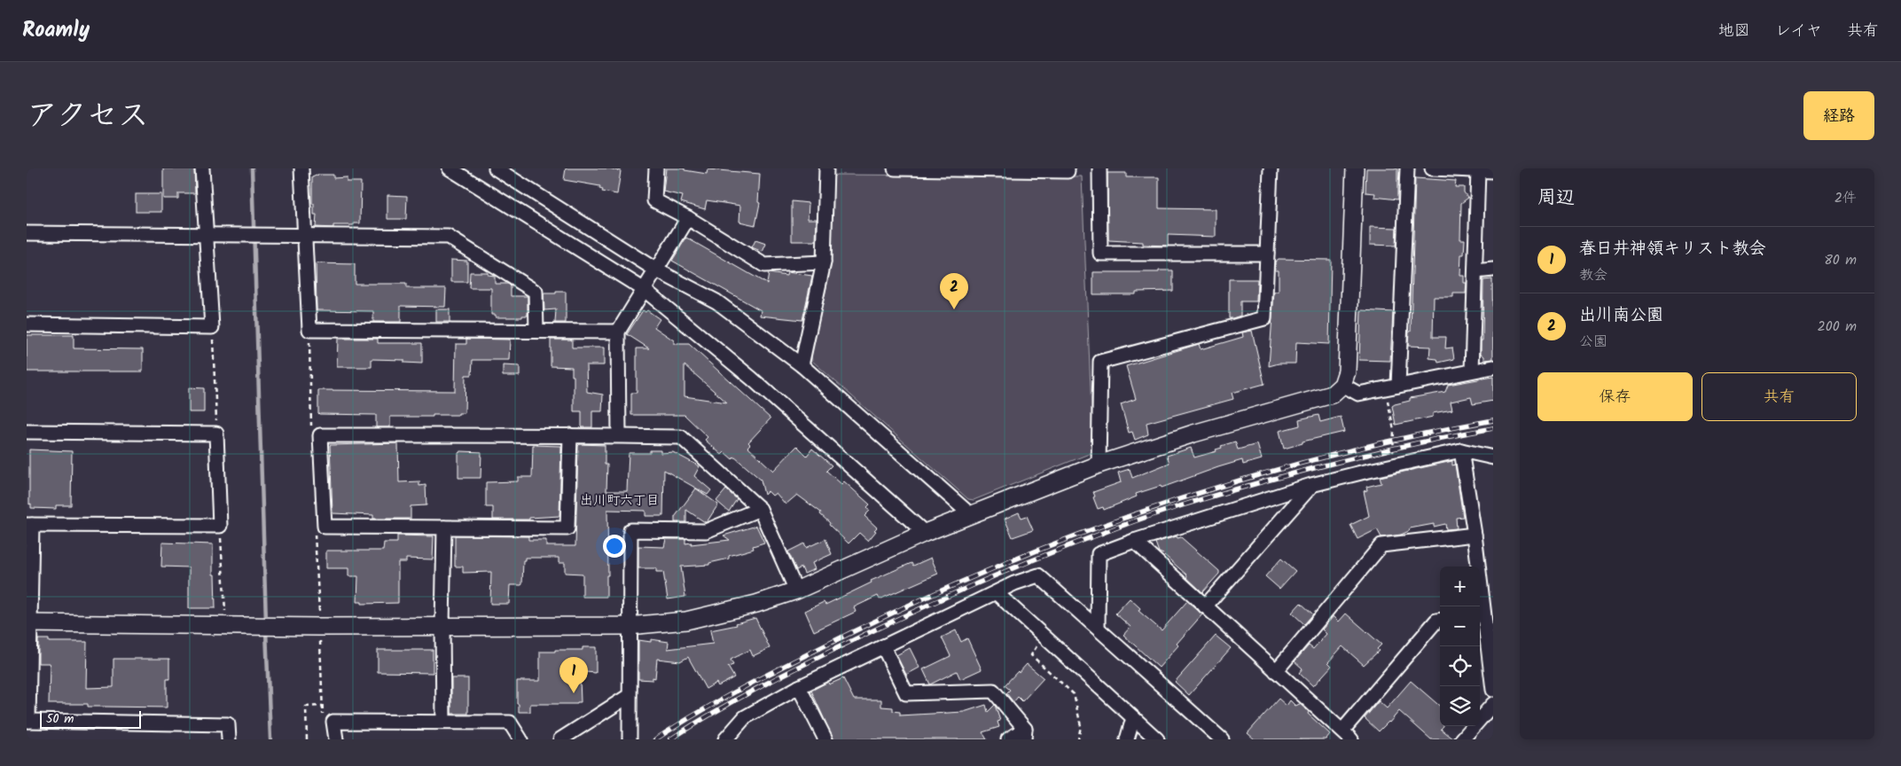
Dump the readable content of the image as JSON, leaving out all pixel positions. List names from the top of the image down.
{
  "districts": ["出川町六丁目"],
  "scale_bar": "50 m",
  "page": {
    "header": "Roamly",
    "nav": ["地図", "レイヤ", "共有"],
    "title": "アクセス",
    "buttons": [
      "経路",
      ["保存", "共有"]
    ],
    "heading": ["周辺", "2件"],
    "list": [
      {
        "mark": "1",
        "name": "春日井神領キリスト教会",
        "note": "教会",
        "value": "80 m"
      },
      {
        "mark": "2",
        "name": "出川南公園",
        "note": "公園",
        "value": "200 m"
      }
    ],
    "pins": ["2", "1"],
    "map_buttons": ["+", "−"],
    "scale": "50 m"
  }
}
